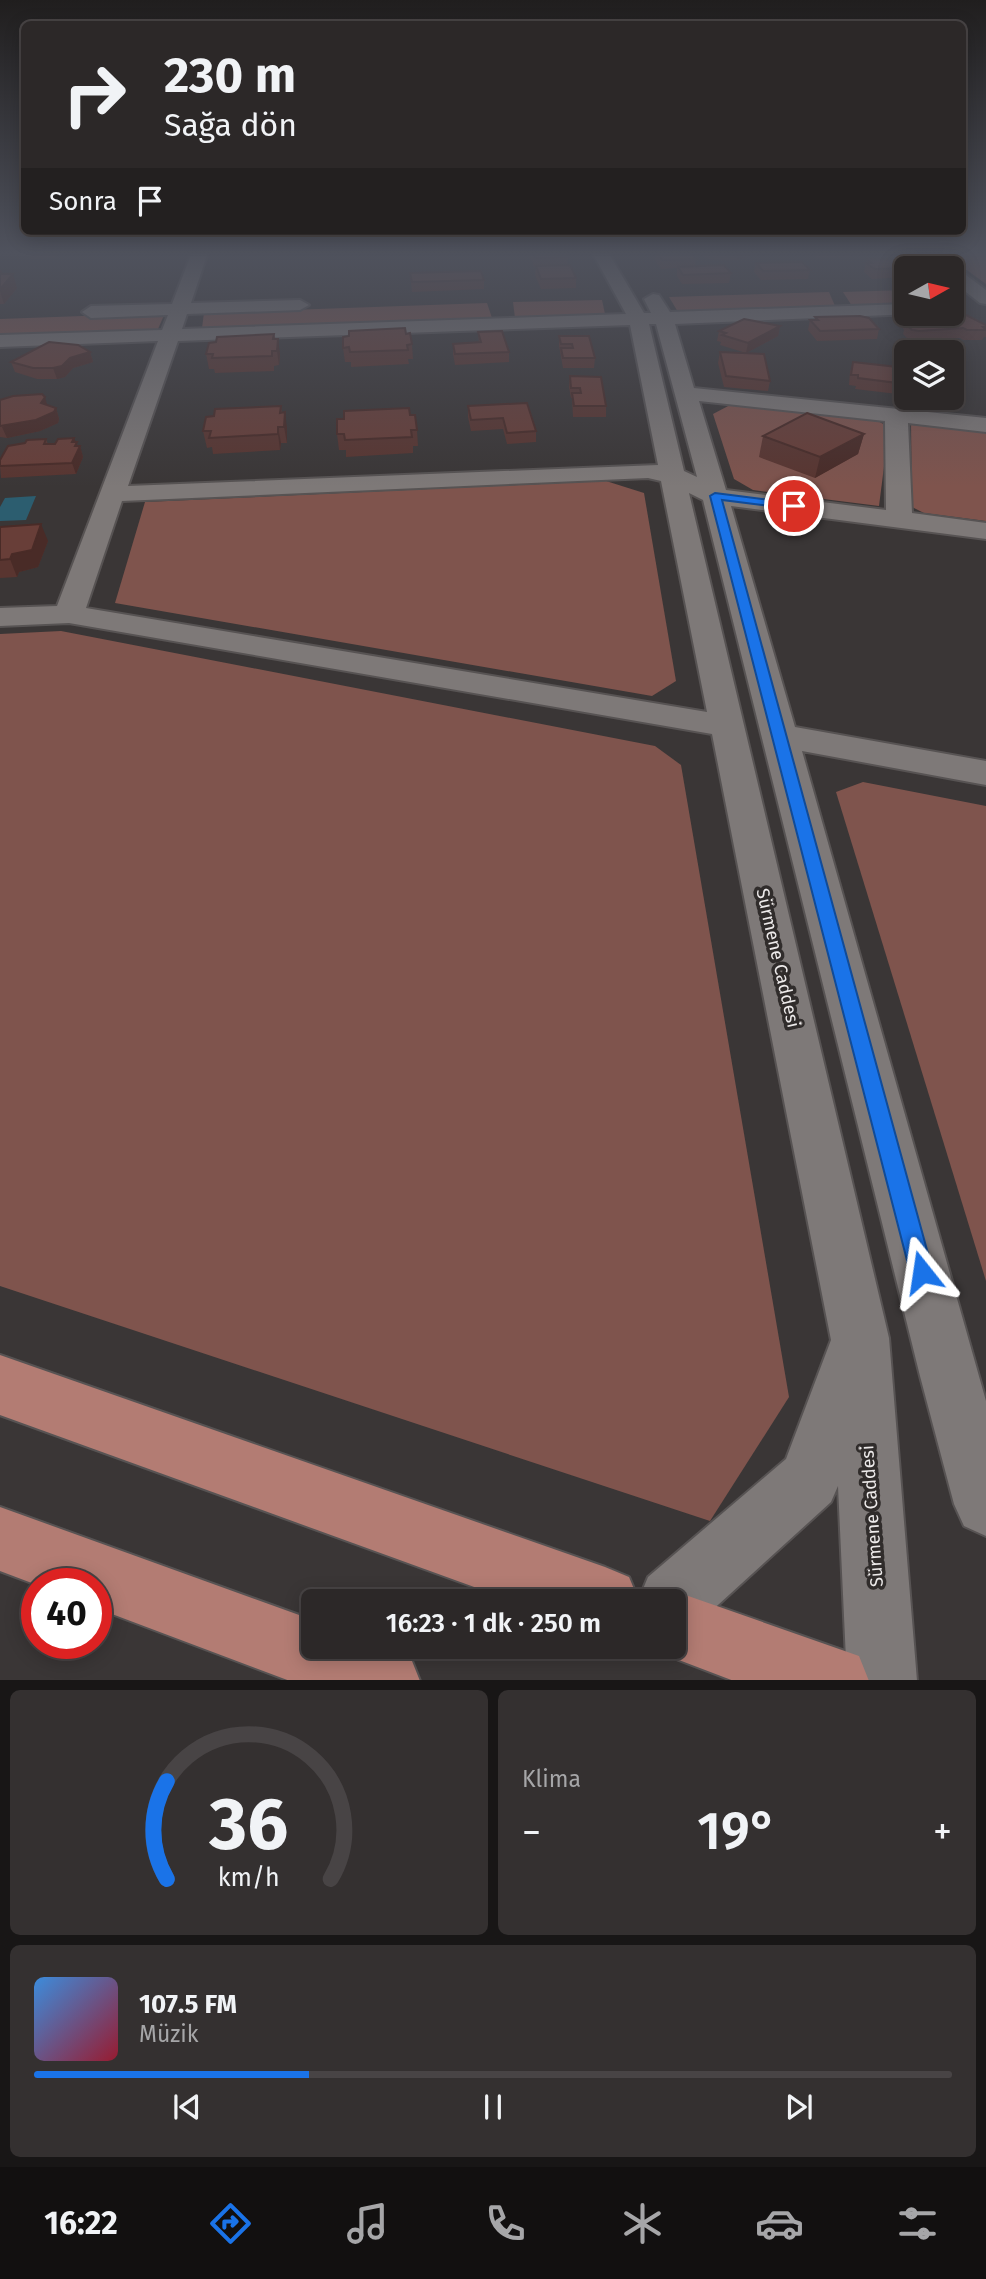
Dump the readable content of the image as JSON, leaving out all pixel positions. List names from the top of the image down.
{
  "streets": {
    "street": ["Sürmene Caddesi"]
  },
  "north": "right",
  "page": {
    "turn": ["230 m", "Sağa dön"],
    "then": "Sonra",
    "limit": "40",
    "trip": "16:23 · 1 dk · 250 m",
    "tile": "Klima",
    "heat": ["−", "19°", "+"],
    "song": ["107.5 FM", "Müzik"],
    "tabs": "16:22",
    "gauge": ["36", "km/h"]
  }
}
